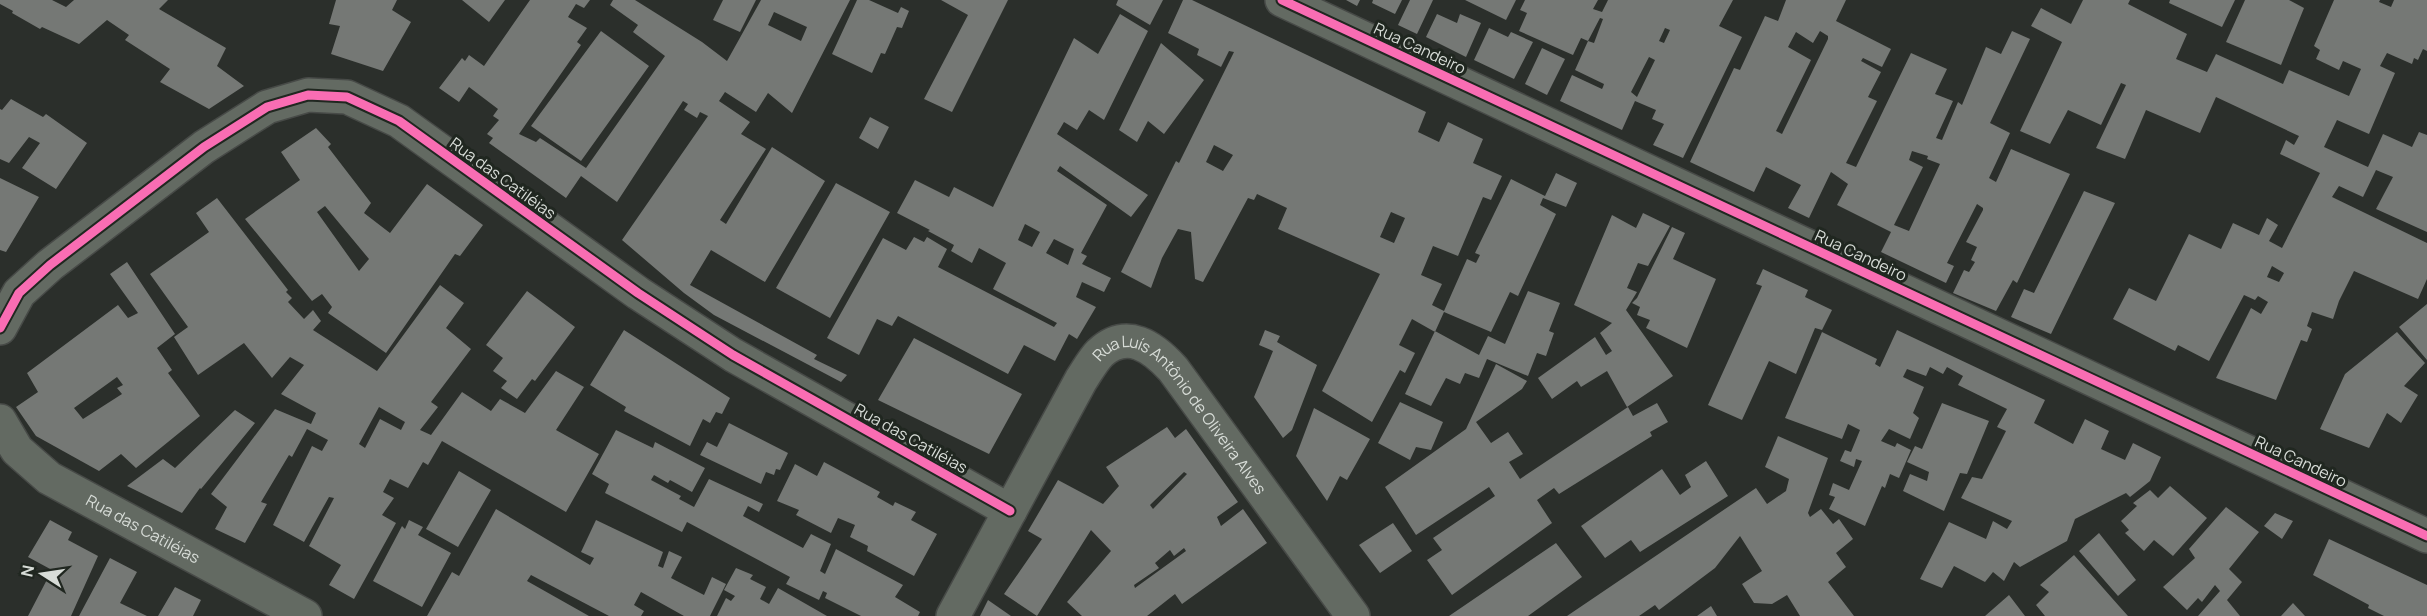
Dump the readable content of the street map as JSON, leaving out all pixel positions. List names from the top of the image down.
{
  "streets": {
    "street": ["Rua Candeiro", "Rua das Catiléias", "Rua Luís Antônio de Oliveira Alves"]
  },
  "crossings": [
    ["Rua das Catiléias", "Rua Luís Antônio de Oliveira Alves"]
  ],
  "north": "left"
}
